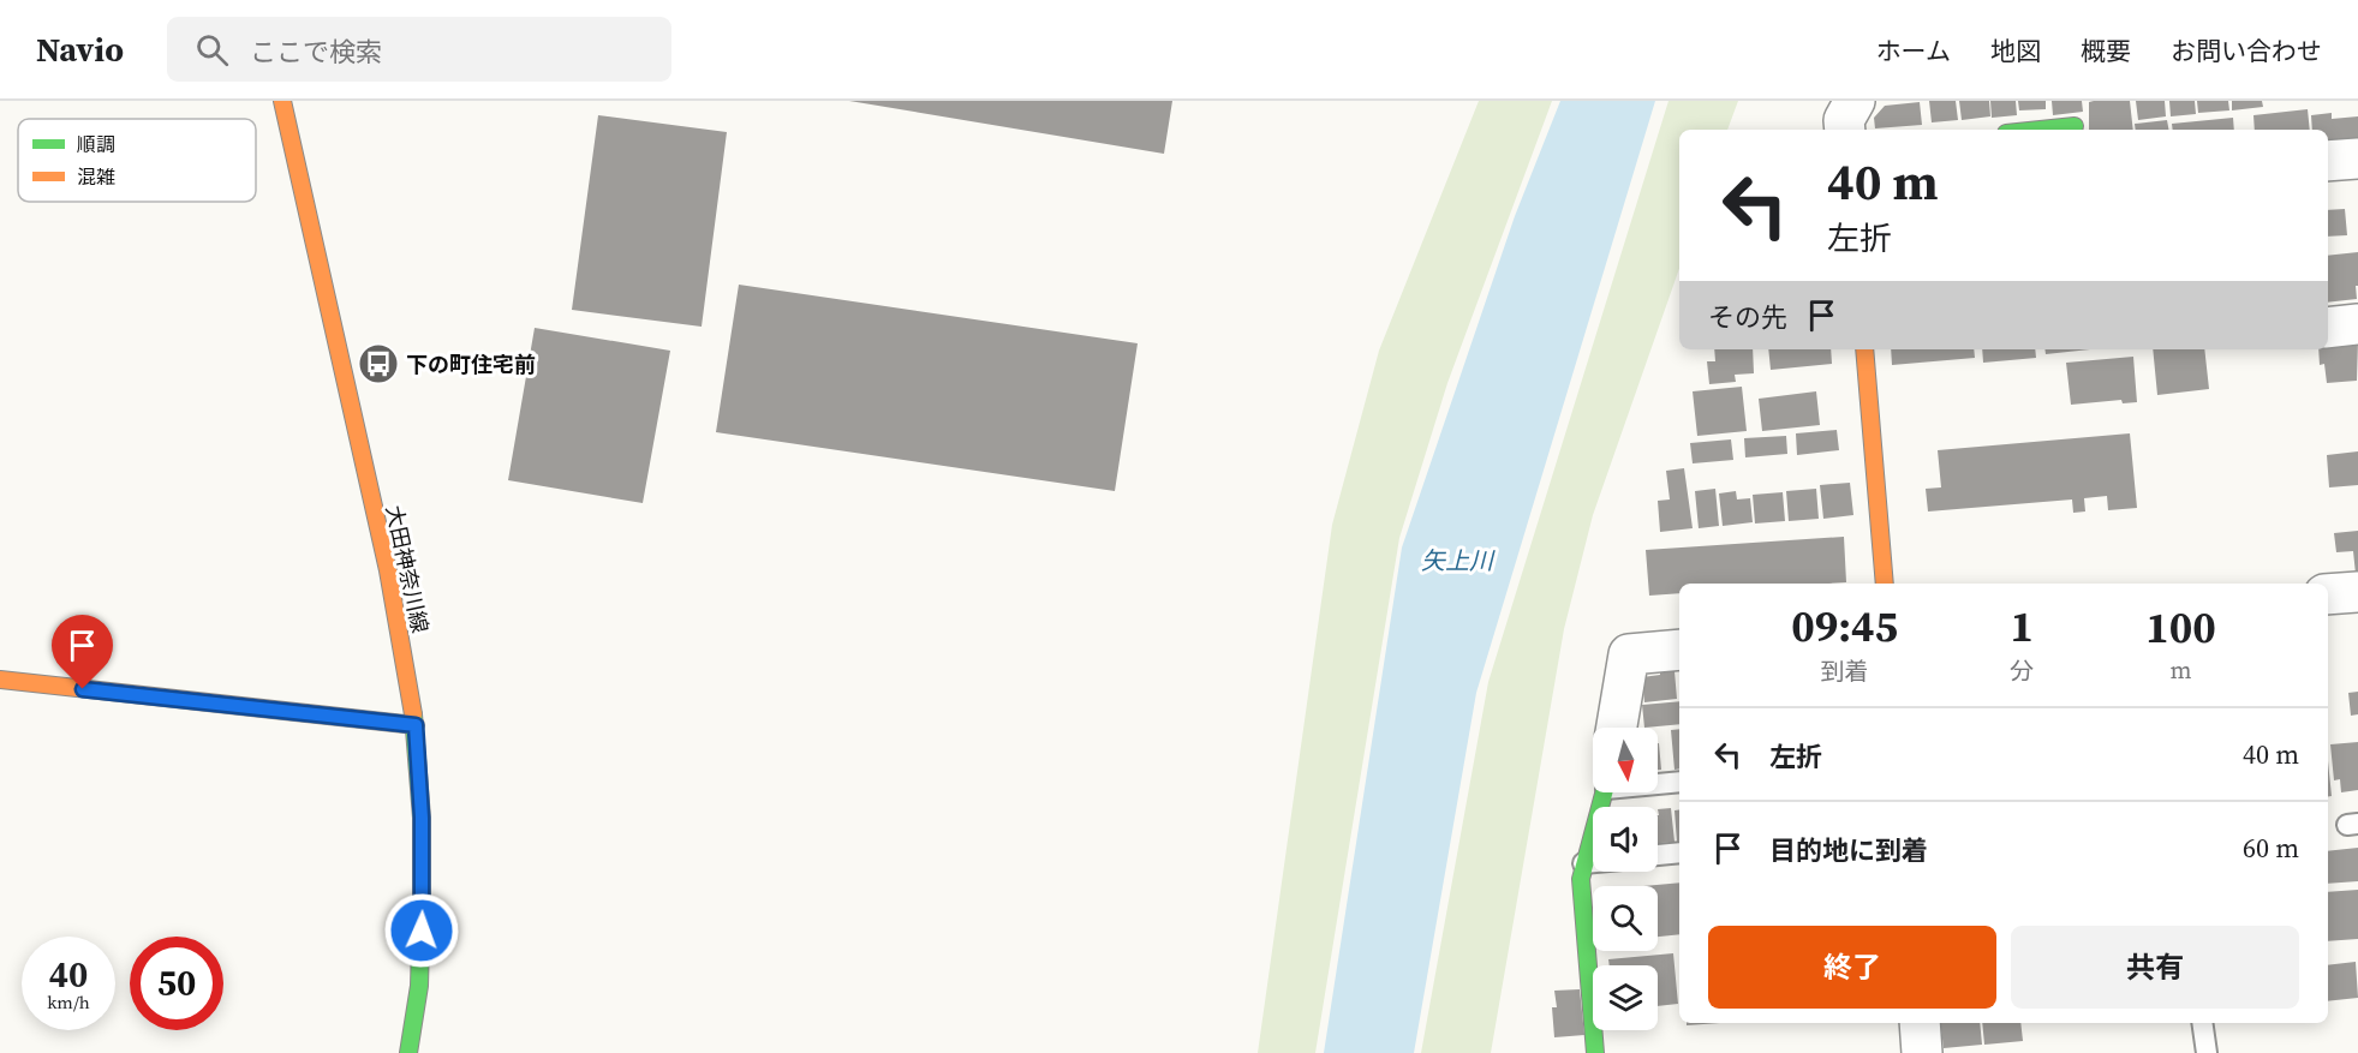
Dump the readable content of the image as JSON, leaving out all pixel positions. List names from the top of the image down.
{
  "streets": {
    "street": ["大田神奈川線"]
  },
  "water": ["矢上川"],
  "places": {
    "bus stop": ["下の町住宅前"]
  },
  "legend": ["順調", "混雑"],
  "north": "bottom",
  "page": {
    "header": "Navio",
    "search": "ここで検索",
    "nav": [
      "ホーム",
      "地図",
      "概要",
      "お問い合わせ"
    ],
    "turn": ["40 m", "左折"],
    "then": "その先",
    "eta": [
      "09:45",
      "到着",
      "1",
      "分",
      "100",
      "m"
    ],
    "list": [
      {
        "name": "左折",
        "value": "40 m"
      },
      {
        "name": "目的地に到着",
        "value": "60 m"
      }
    ],
    "buttons": ["終了", "共有"],
    "speed": "40 km/h",
    "limit": "50"
  }
}
